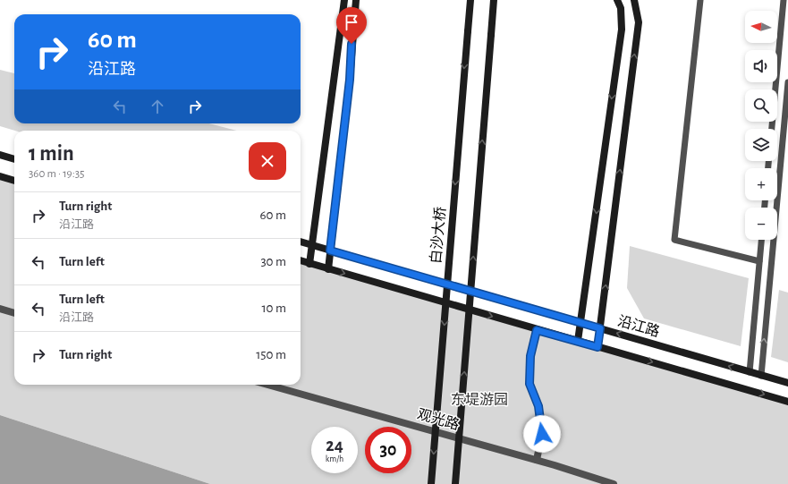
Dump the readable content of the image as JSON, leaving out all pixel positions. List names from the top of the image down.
{
  "streets": {
    "main road": ["白沙大桥", "沿江路"],
    "street": ["观光路"]
  },
  "parks": ["东堤游园"],
  "north": "left",
  "page": {
    "map_buttons": ["+", "−"],
    "turn": ["60 m", "沿江路"],
    "heading": ["1 min", "360 m · 19:35"],
    "list": [
      {
        "name": "Turn right",
        "note": "沿江路",
        "value": "60 m"
      },
      {
        "name": "Turn left",
        "value": "30 m"
      },
      {
        "name": "Turn left",
        "note": "沿江路",
        "value": "10 m"
      },
      {
        "name": "Turn right",
        "value": "150 m"
      }
    ],
    "speed": "24 km/h",
    "limit": "30"
  }
}
